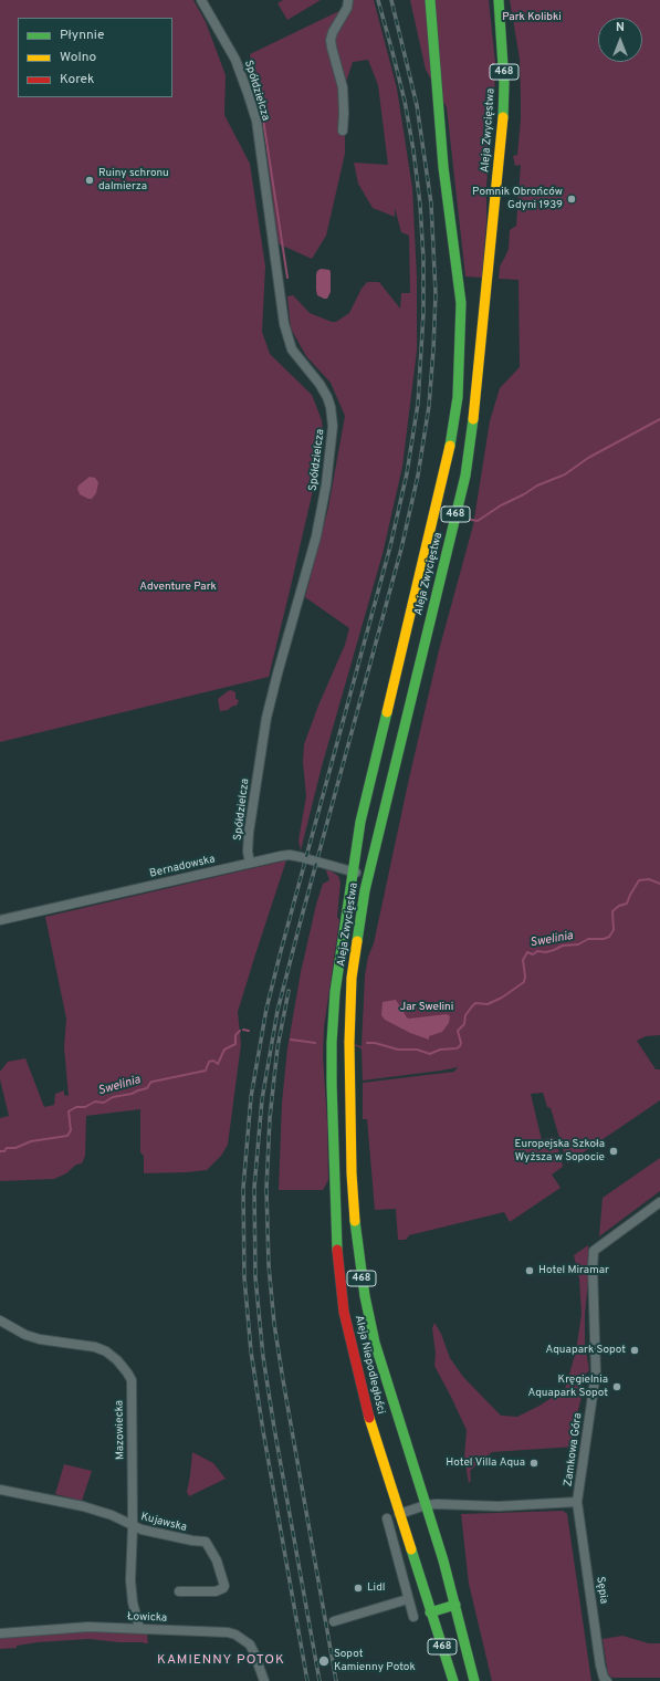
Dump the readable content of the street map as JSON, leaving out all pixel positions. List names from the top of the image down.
{
  "streets": {
    "main road": ["468", "Aleja Zwycięstwa", "Aleja Niepodległości"],
    "street": [
      "Spółdzielcza",
      "Bernadowska",
      "Mazowiecka",
      "Zamkowa Góra",
      "Kujawska",
      "Sępia",
      "Łowicka"
    ]
  },
  "crossings": [
    ["Spółdzielcza", "Bernadowska"],
    ["Aleja Zwycięstwa", "Bernadowska"],
    ["Aleja Zwycięstwa", "Aleja Niepodległości"],
    ["Aleja Niepodległości", "Zamkowa Góra"],
    ["Mazowiecka", "Kujawska"],
    ["Mazowiecka", "Łowicka"],
    ["Zamkowa Góra", "Sępia"]
  ],
  "districts": ["KAMIENNY POTOK"],
  "water": ["Swelinia"],
  "parks": ["Park Kolibki", "Adventure Park", "Jar Swelini"],
  "places": [
    "Ruiny schronu dalmierza",
    "Pomnik Obrońców Gdyni 1939",
    "Europejska Szkoła Wyższa w Sopocie",
    "Hotel Miramar",
    "Aquapark Sopot",
    "Kręgielnia Aquapark Sopot",
    "Hotel Villa Aqua",
    "Lidl",
    "Sopot Kamienny Potok"
  ],
  "legend": ["Płynnie", "Wolno", "Korek"],
  "north": "top"
}
